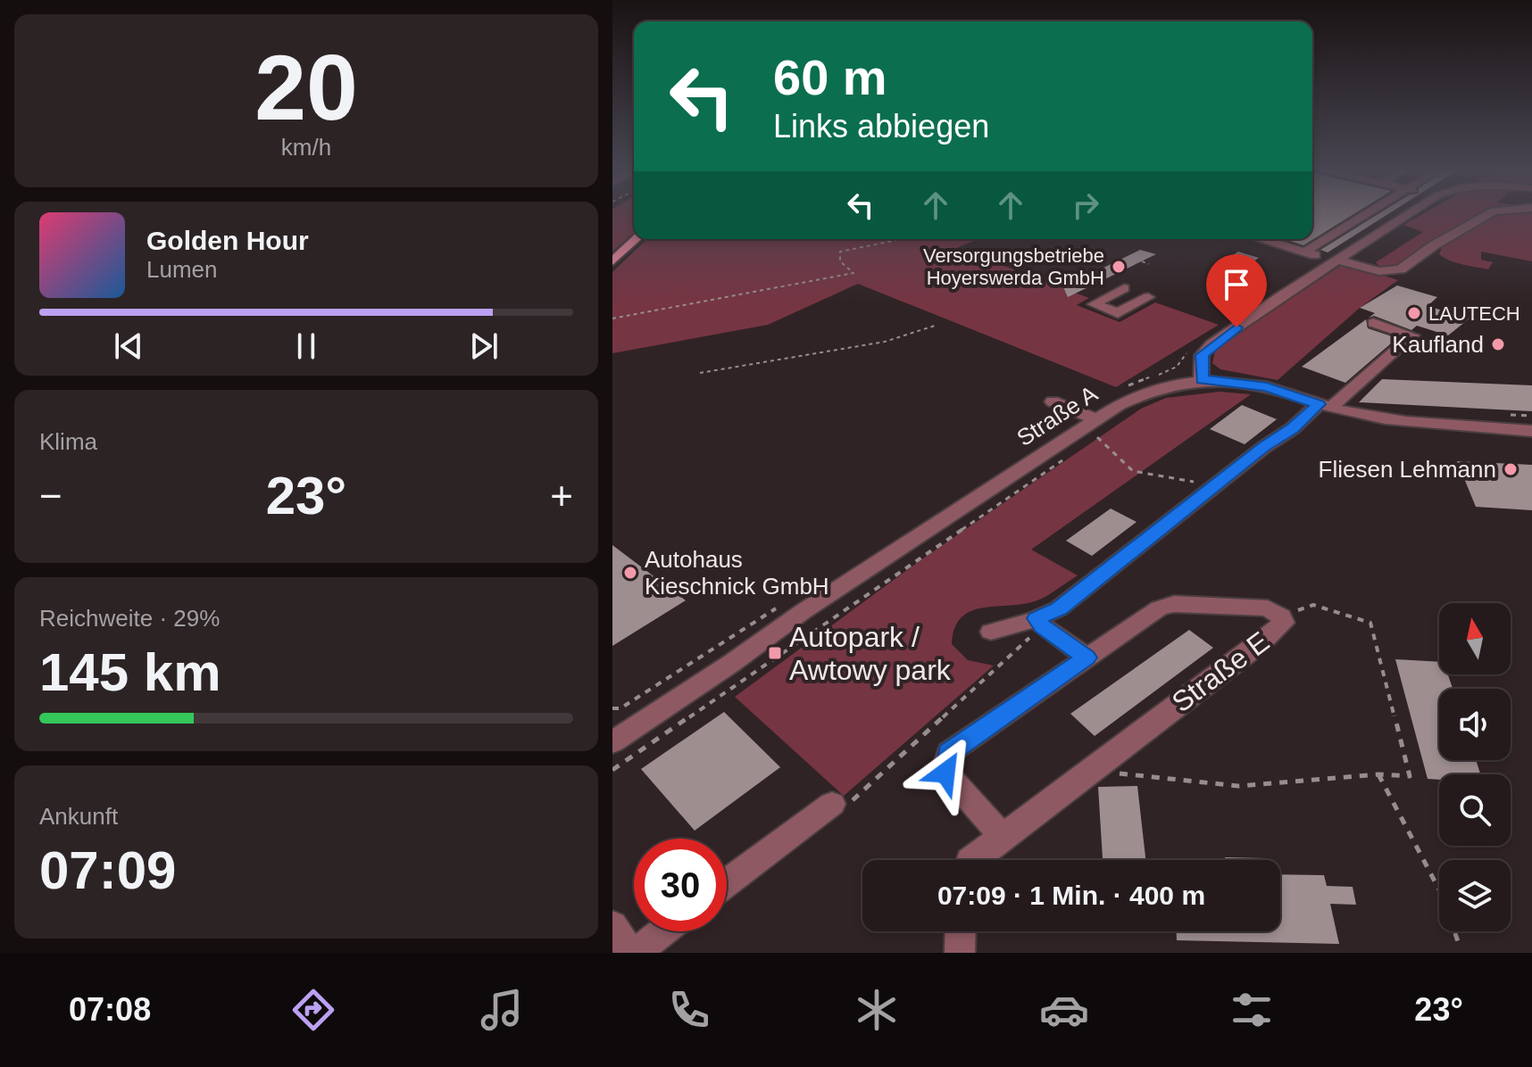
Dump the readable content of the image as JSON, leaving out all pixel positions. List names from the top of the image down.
{
  "streets": {
    "street": ["Straße A", "Straße E"]
  },
  "places": {
    "other": [
      "Versorgungsbetriebe Hoyerswerda GmbH",
      "LAUTECH",
      "Kaufland",
      "Fliesen Lehmann",
      "Autohaus Kieschnick GmbH"
    ],
    "transit": ["Autopark / Awtowy park"]
  },
  "north": "top",
  "page": {
    "tile": [
      ["20", "km/h"],
      "Klima",
      ["Reichweite · 29%", "145 km"],
      ["Ankunft", "07:09"]
    ],
    "turn": ["60 m", "Links abbiegen"],
    "song": ["Golden Hour", "Lumen"],
    "heat": ["−", "23°", "+"],
    "limit": "30",
    "trip": "07:09 · 1 Min. · 400 m",
    "tabs": ["07:08", "23°"]
  }
}
